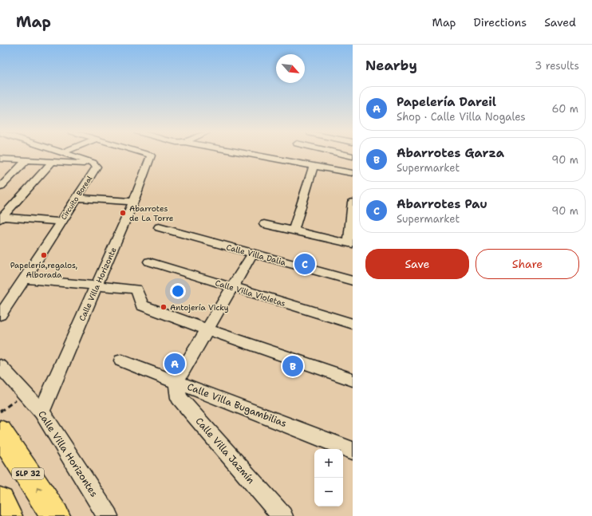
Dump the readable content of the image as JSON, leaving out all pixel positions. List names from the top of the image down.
{
  "streets": {
    "highway": ["SLP 32"],
    "street": [
      "Circuito Boreal",
      "Calle Villa Dalia",
      "Calle Villa Horizonte",
      "Calle Villa Violetas",
      "Calle Villa Bugambilias",
      "Calle Villa Jazmín",
      "Calle Villa Horizontes"
    ]
  },
  "crossings": [
    ["Calle Villa Horizonte", "Calle Villa Horizontes"],
    ["Calle Villa Bugambilias", "Calle Villa Jazmín"]
  ],
  "places": ["Abarrotes de La Torre", "Papelería,regalos, Alborada", "Antojería Vicky"],
  "north": "bottom right",
  "page": {
    "header": "Map",
    "nav": ["Map", "Directions", "Saved"],
    "heading": ["Nearby", "3 results"],
    "list": [
      {
        "mark": "A",
        "name": "Papelería Dareil",
        "note": "Shop · Calle Villa Nogales",
        "value": "60 m"
      },
      {
        "mark": "B",
        "name": "Abarrotes Garza",
        "note": "Supermarket",
        "value": "90 m"
      },
      {
        "mark": "C",
        "name": "Abarrotes Pau",
        "note": "Supermarket",
        "value": "90 m"
      }
    ],
    "buttons": ["Save", "Share"],
    "pins": ["C", "A", "B"],
    "map_buttons": ["+", "−"]
  }
}
